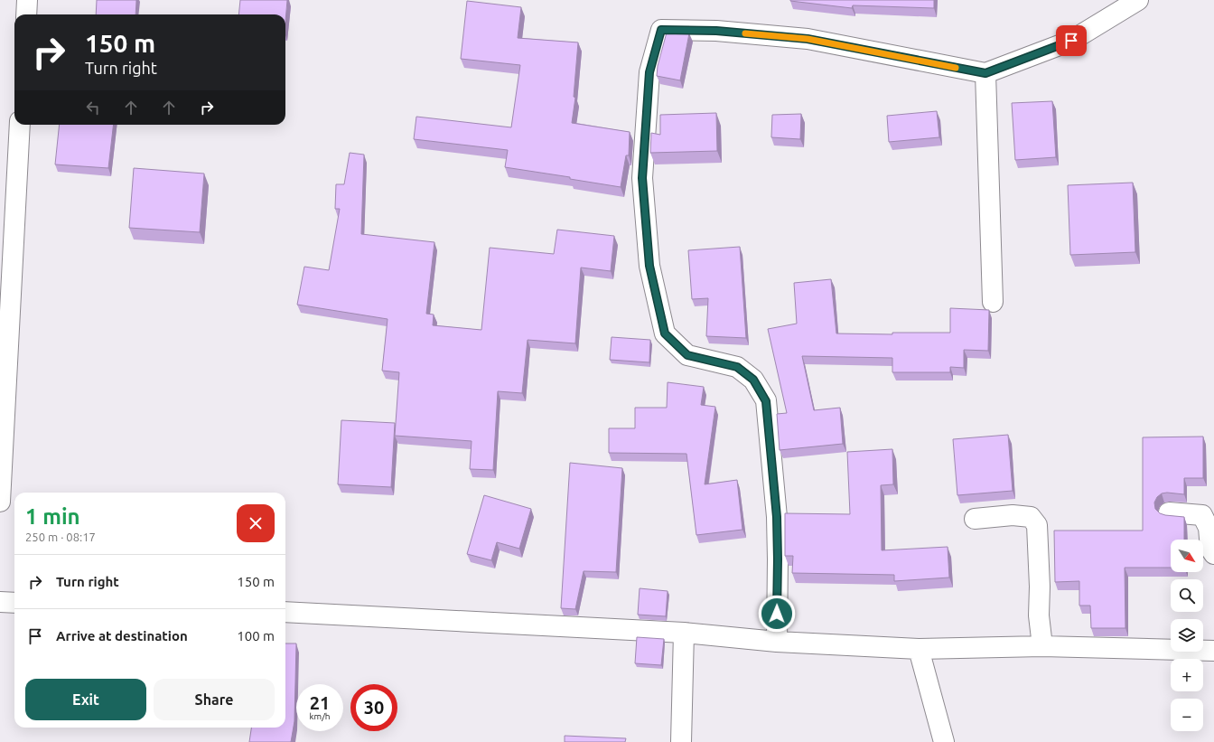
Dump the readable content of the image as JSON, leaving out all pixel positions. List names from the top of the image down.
{
  "north": "bottom right",
  "page": {
    "turn": ["150 m", "Turn right"],
    "heading": ["1 min", "250 m · 08:17"],
    "map_buttons": ["+", "−"],
    "list": [
      {
        "name": "Turn right",
        "value": "150 m"
      },
      {
        "name": "Arrive at destination",
        "value": "100 m"
      }
    ],
    "buttons": ["Exit", "Share"],
    "speed": "21 km/h",
    "limit": "30"
  }
}
